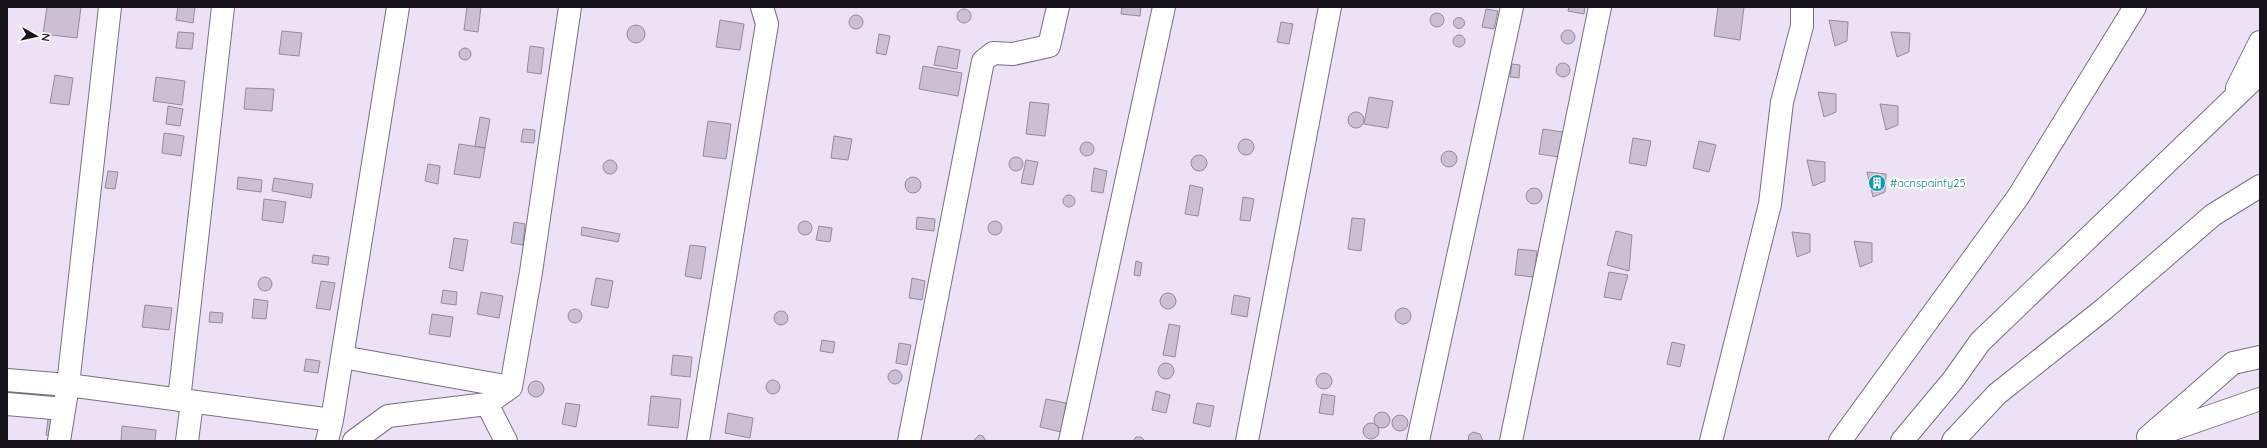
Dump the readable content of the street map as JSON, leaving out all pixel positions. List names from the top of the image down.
{
  "places": {
    "building": ["#acnspainfy25"]
  },
  "north": "right"
}
